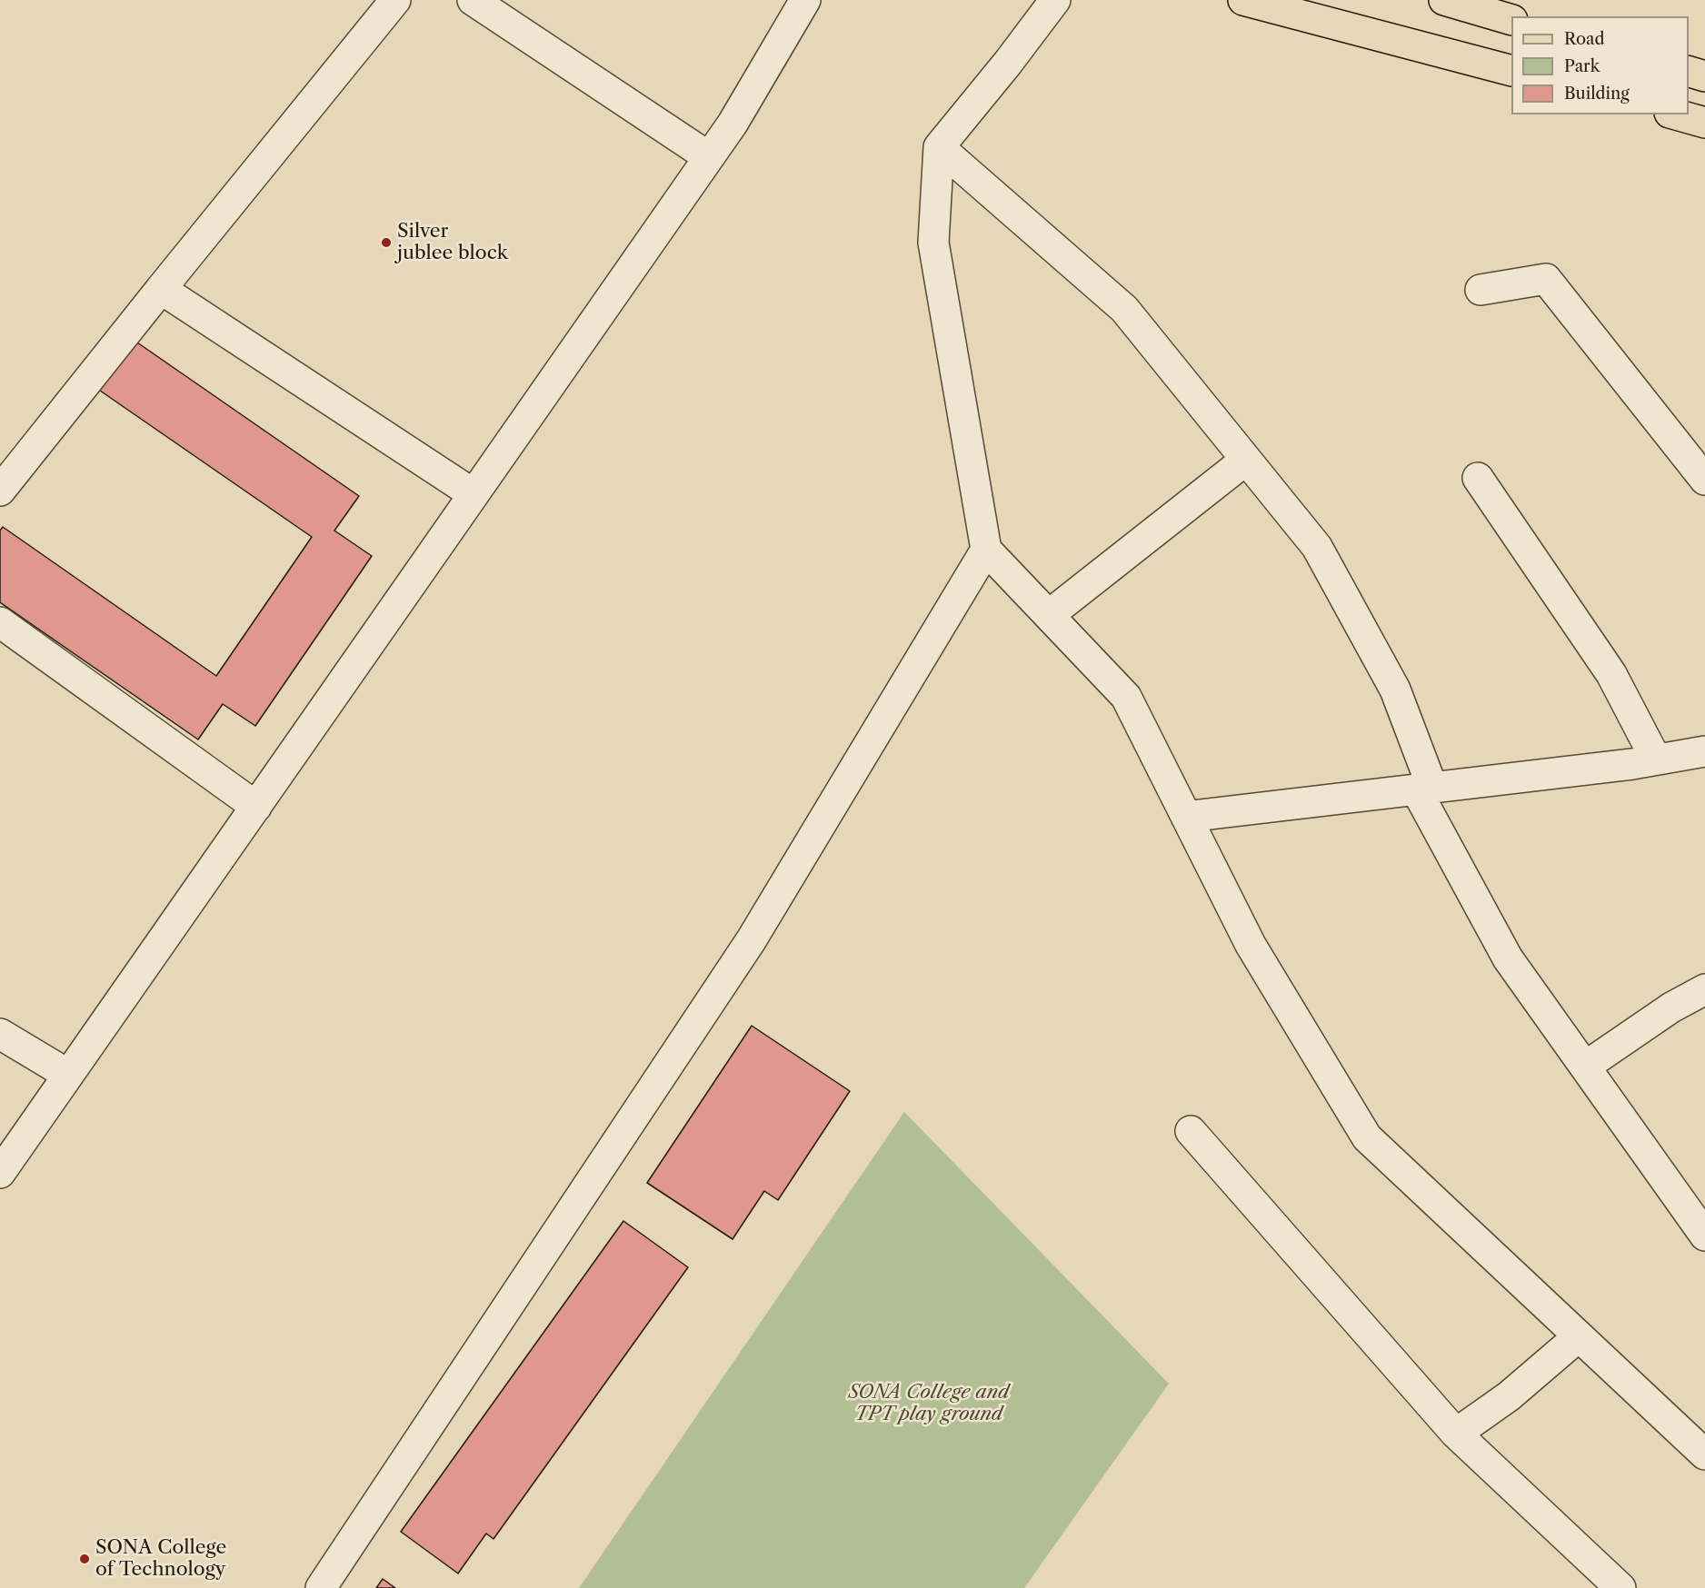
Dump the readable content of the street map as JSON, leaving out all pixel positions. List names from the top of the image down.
{
  "parks": ["SONA College and TPT play ground"],
  "places": ["Silver jublee block", "SONA College of Technology"],
  "legend": ["Road", "Park", "Building"]
}
